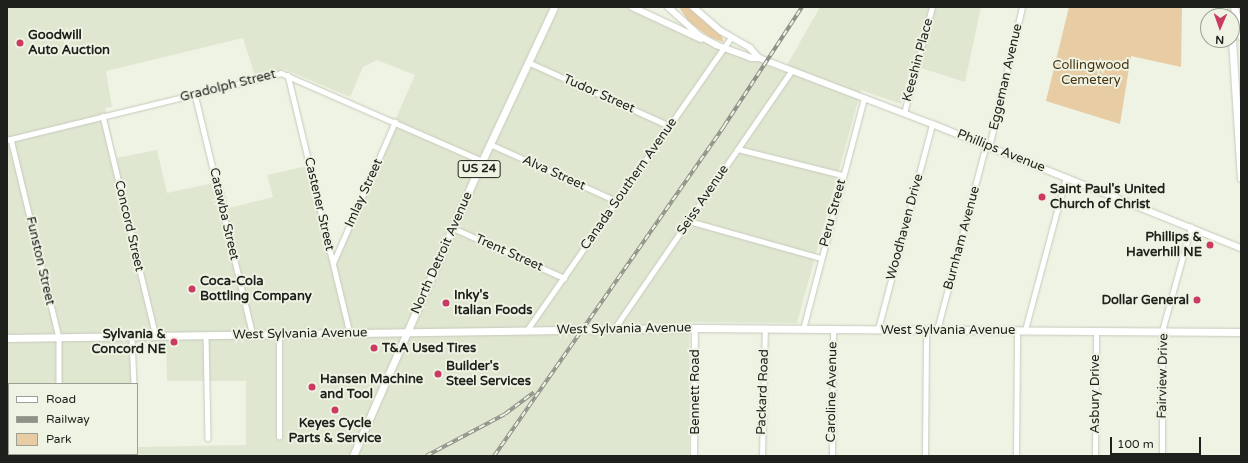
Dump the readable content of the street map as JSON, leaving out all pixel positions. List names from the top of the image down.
{
  "streets": {
    "main road": ["US 24", "North Detroit Avenue", "West Sylvania Avenue"],
    "street": [
      "Keeshin Place",
      "Eggeman Avenue",
      "Gradolph Street",
      "Tudor Street",
      "Phillips Avenue",
      "Alva Street",
      "Canada Southern Avenue",
      "Imlay Street",
      "Seiss Avenue",
      "Castener Street",
      "Peru Street",
      "Catawba Street",
      "Concord Street",
      "Woodhaven Drive",
      "Burnham Avenue",
      "Trent Street",
      "Funston Street",
      "Fairview Drive",
      "Bennett Road",
      "Packard Road",
      "Caroline Avenue",
      "Asbury Drive"
    ]
  },
  "crossings": [
    ["Keeshin Place", "Phillips Avenue"],
    ["Eggeman Avenue", "Phillips Avenue"],
    ["Eggeman Avenue", "Burnham Avenue"],
    ["Gradolph Street", "Imlay Street"],
    ["Gradolph Street", "Castener Street"],
    ["Gradolph Street", "Catawba Street"],
    ["Gradolph Street", "Concord Street"],
    ["Gradolph Street", "North Detroit Avenue"],
    ["Gradolph Street", "Funston Street"],
    ["Tudor Street", "Canada Southern Avenue"],
    ["Tudor Street", "North Detroit Avenue"],
    ["Phillips Avenue", "Canada Southern Avenue"],
    ["Phillips Avenue", "Seiss Avenue"],
    ["Phillips Avenue", "Peru Street"],
    ["Phillips Avenue", "Woodhaven Drive"],
    ["Phillips Avenue", "Burnham Avenue"],
    ["Phillips Avenue", "Fairview Drive"],
    ["Alva Street", "Canada Southern Avenue"],
    ["Alva Street", "North Detroit Avenue"],
    ["Canada Southern Avenue", "Trent Street"],
    ["Canada Southern Avenue", "West Sylvania Avenue"],
    ["Imlay Street", "Castener Street"],
    ["Seiss Avenue", "West Sylvania Avenue"],
    ["Castener Street", "West Sylvania Avenue"],
    ["Peru Street", "West Sylvania Avenue"],
    ["Catawba Street", "West Sylvania Avenue"],
    ["Concord Street", "West Sylvania Avenue"],
    ["Woodhaven Drive", "West Sylvania Avenue"],
    ["Burnham Avenue", "West Sylvania Avenue"],
    ["North Detroit Avenue", "Trent Street"],
    ["North Detroit Avenue", "West Sylvania Avenue"],
    ["Funston Street", "West Sylvania Avenue"],
    ["West Sylvania Avenue", "Fairview Drive"],
    ["West Sylvania Avenue", "Bennett Road"],
    ["West Sylvania Avenue", "Packard Road"],
    ["West Sylvania Avenue", "Caroline Avenue"],
    ["West Sylvania Avenue", "Asbury Drive"]
  ],
  "parks": ["Collingwood Cemetery"],
  "places": [
    "Goodwill Auto Auction",
    "Saint Paul's United Church of Christ",
    "Phillips & Haverhill NE",
    "Coca-Cola Bottling Company",
    "Dollar General",
    "Inky's Italian Foods",
    "Sylvania & Concord NE",
    "T&A Used Tires",
    "Builder's Steel Services",
    "Hansen Machine and Tool",
    "Keyes Cycle Parts & Service"
  ],
  "legend": ["Road", "Railway", "Park"],
  "scale_bar": "100 m",
  "north": "bottom"
}
